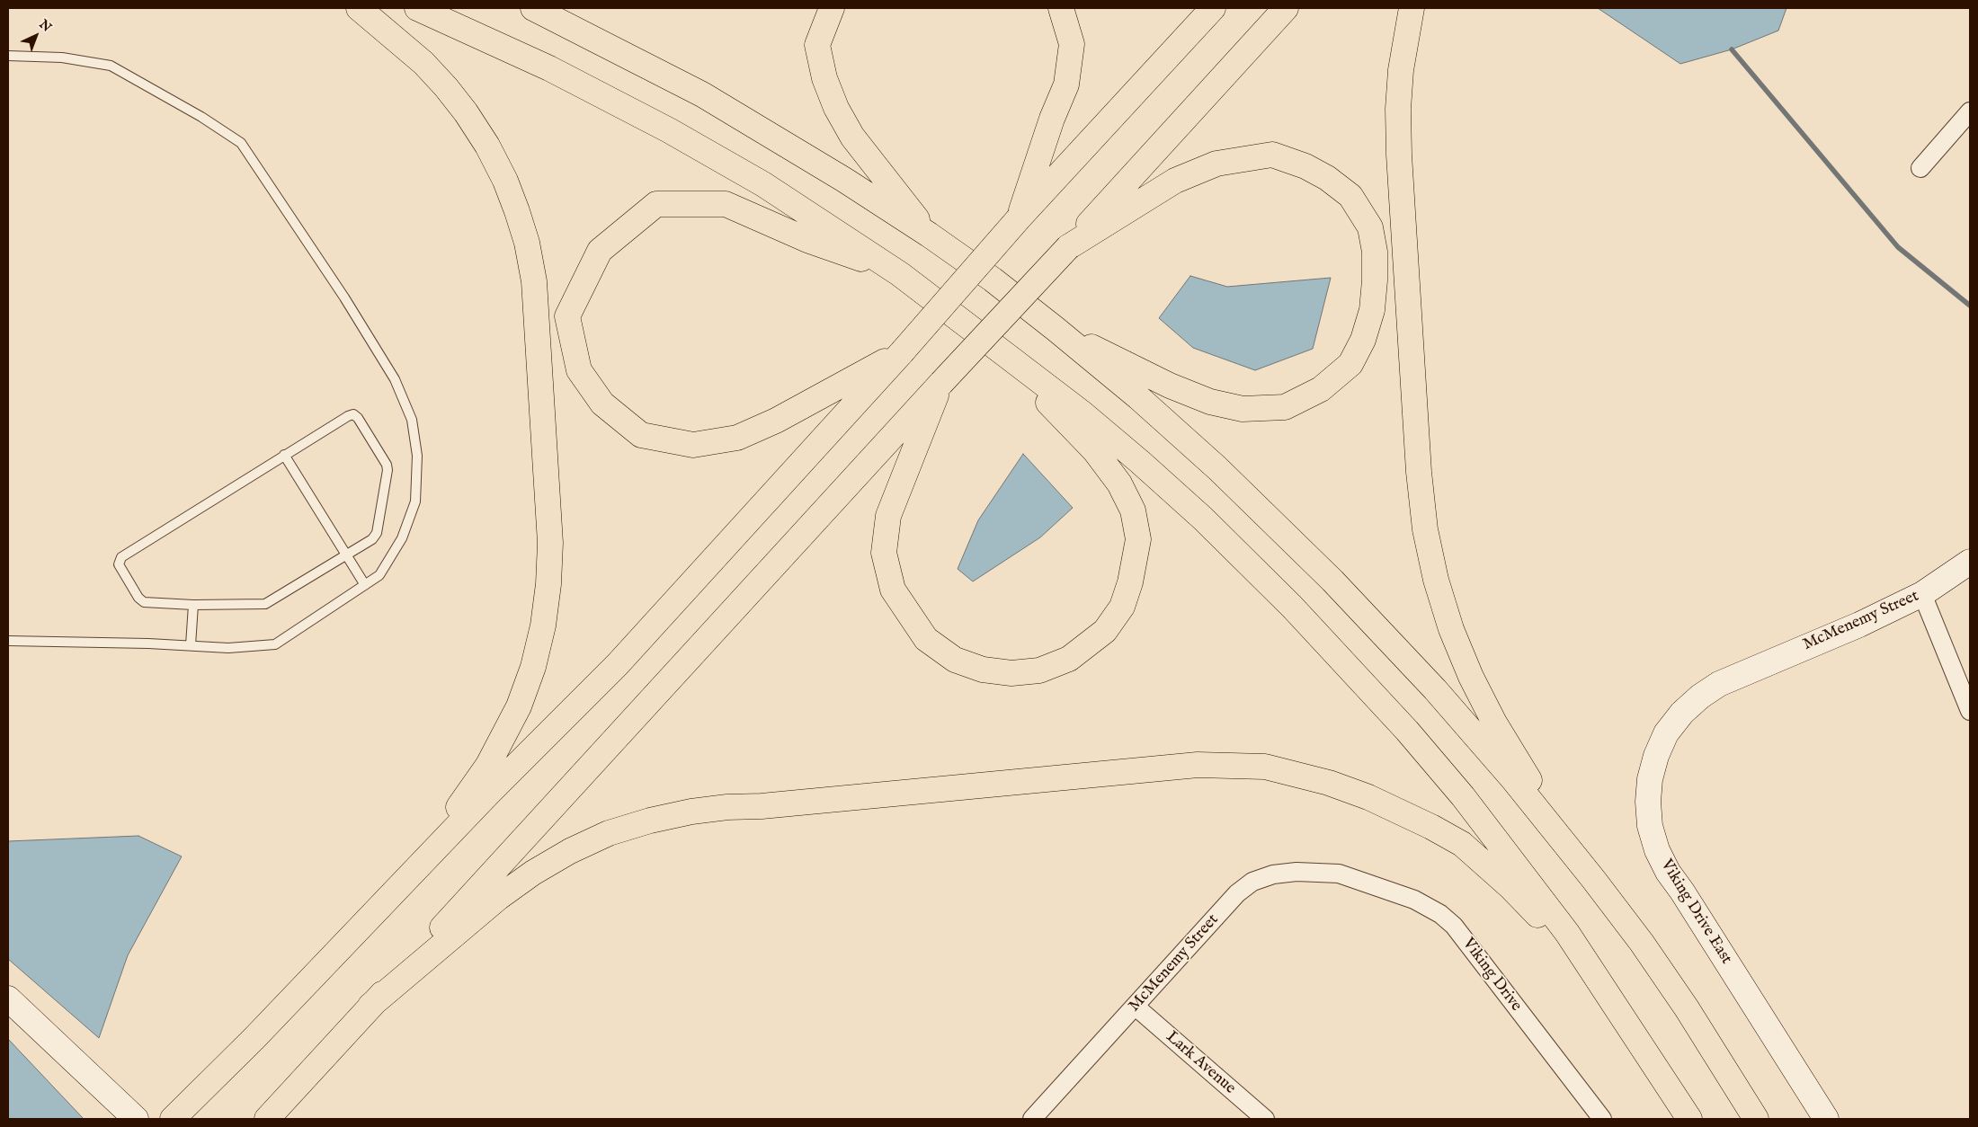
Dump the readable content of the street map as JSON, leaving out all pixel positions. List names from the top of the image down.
{
  "streets": {
    "street": [
      "McMenemy Street",
      "Viking Drive East",
      "Viking Drive",
      "Lark Avenue"
    ]
  },
  "crossings": [
    ["McMenemy Street", "Viking Drive East"],
    ["McMenemy Street", "Viking Drive"],
    ["McMenemy Street", "Lark Avenue"]
  ],
  "north": "top right"
}
